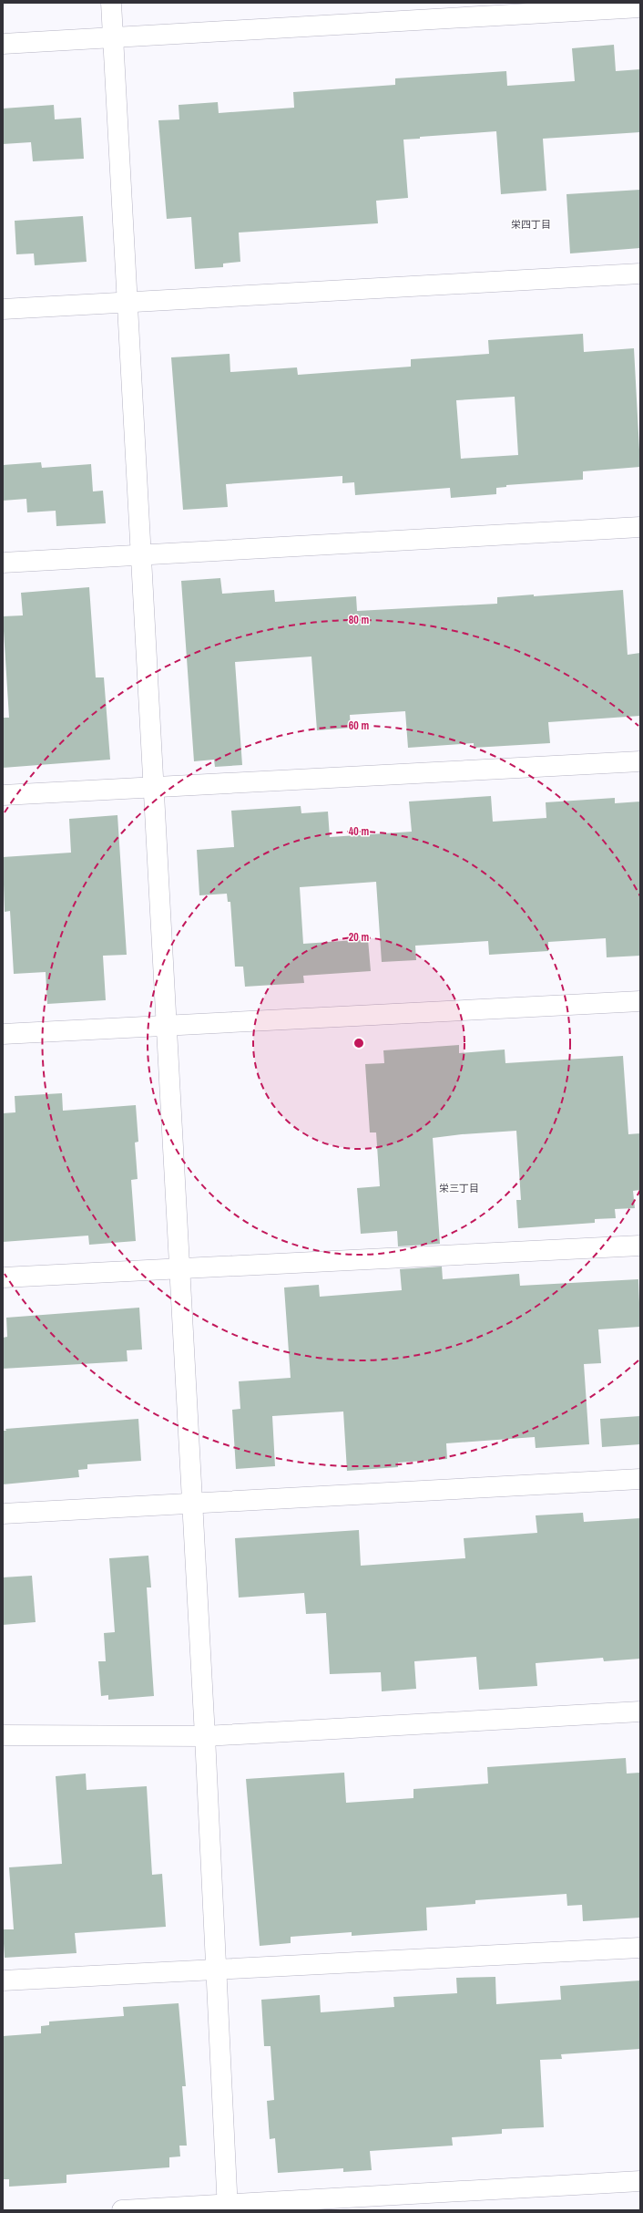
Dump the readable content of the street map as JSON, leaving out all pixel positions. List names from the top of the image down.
{
  "districts": ["栄四丁目", "栄三丁目"],
  "rings": [
    "80 m",
    "60 m",
    "40 m",
    "20 m"
  ]
}
